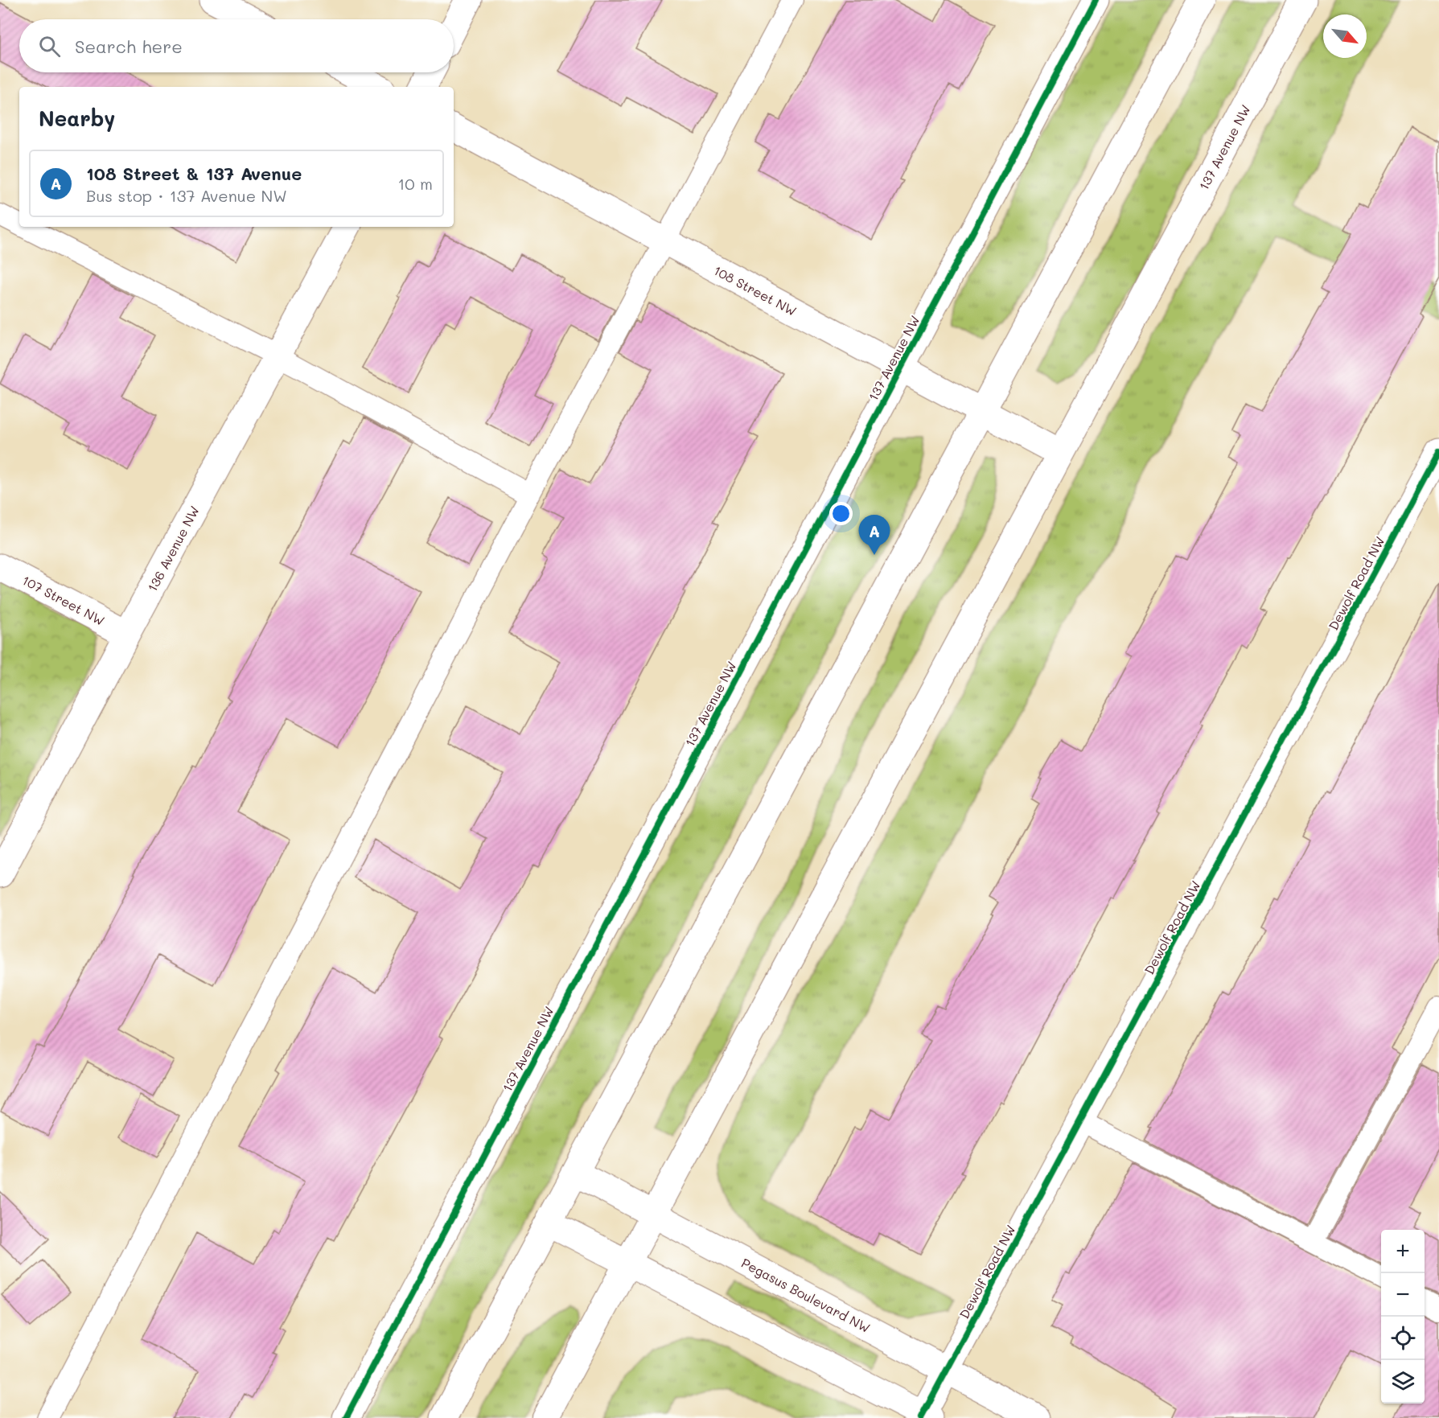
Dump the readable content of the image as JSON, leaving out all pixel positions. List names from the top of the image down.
{
  "streets": {
    "street": [
      "137 Avenue NW",
      "108 Street NW",
      "136 Avenue NW",
      "Dewolf Road NW",
      "107 Street NW",
      "Pegasus Boulevard NW"
    ]
  },
  "crossings": [
    ["137 Avenue NW", "108 Street NW"],
    ["137 Avenue NW", "Pegasus Boulevard NW"],
    ["136 Avenue NW", "107 Street NW"],
    ["Dewolf Road NW", "Pegasus Boulevard NW"]
  ],
  "north": "bottom right",
  "page": {
    "search": "Search here",
    "heading": "Nearby",
    "list": [
      {
        "mark": "A",
        "name": "108 Street & 137 Avenue",
        "note": "Bus stop · 137 Avenue NW",
        "value": "10 m"
      }
    ],
    "pins": "A",
    "map_buttons": ["+", "−"]
  }
}
